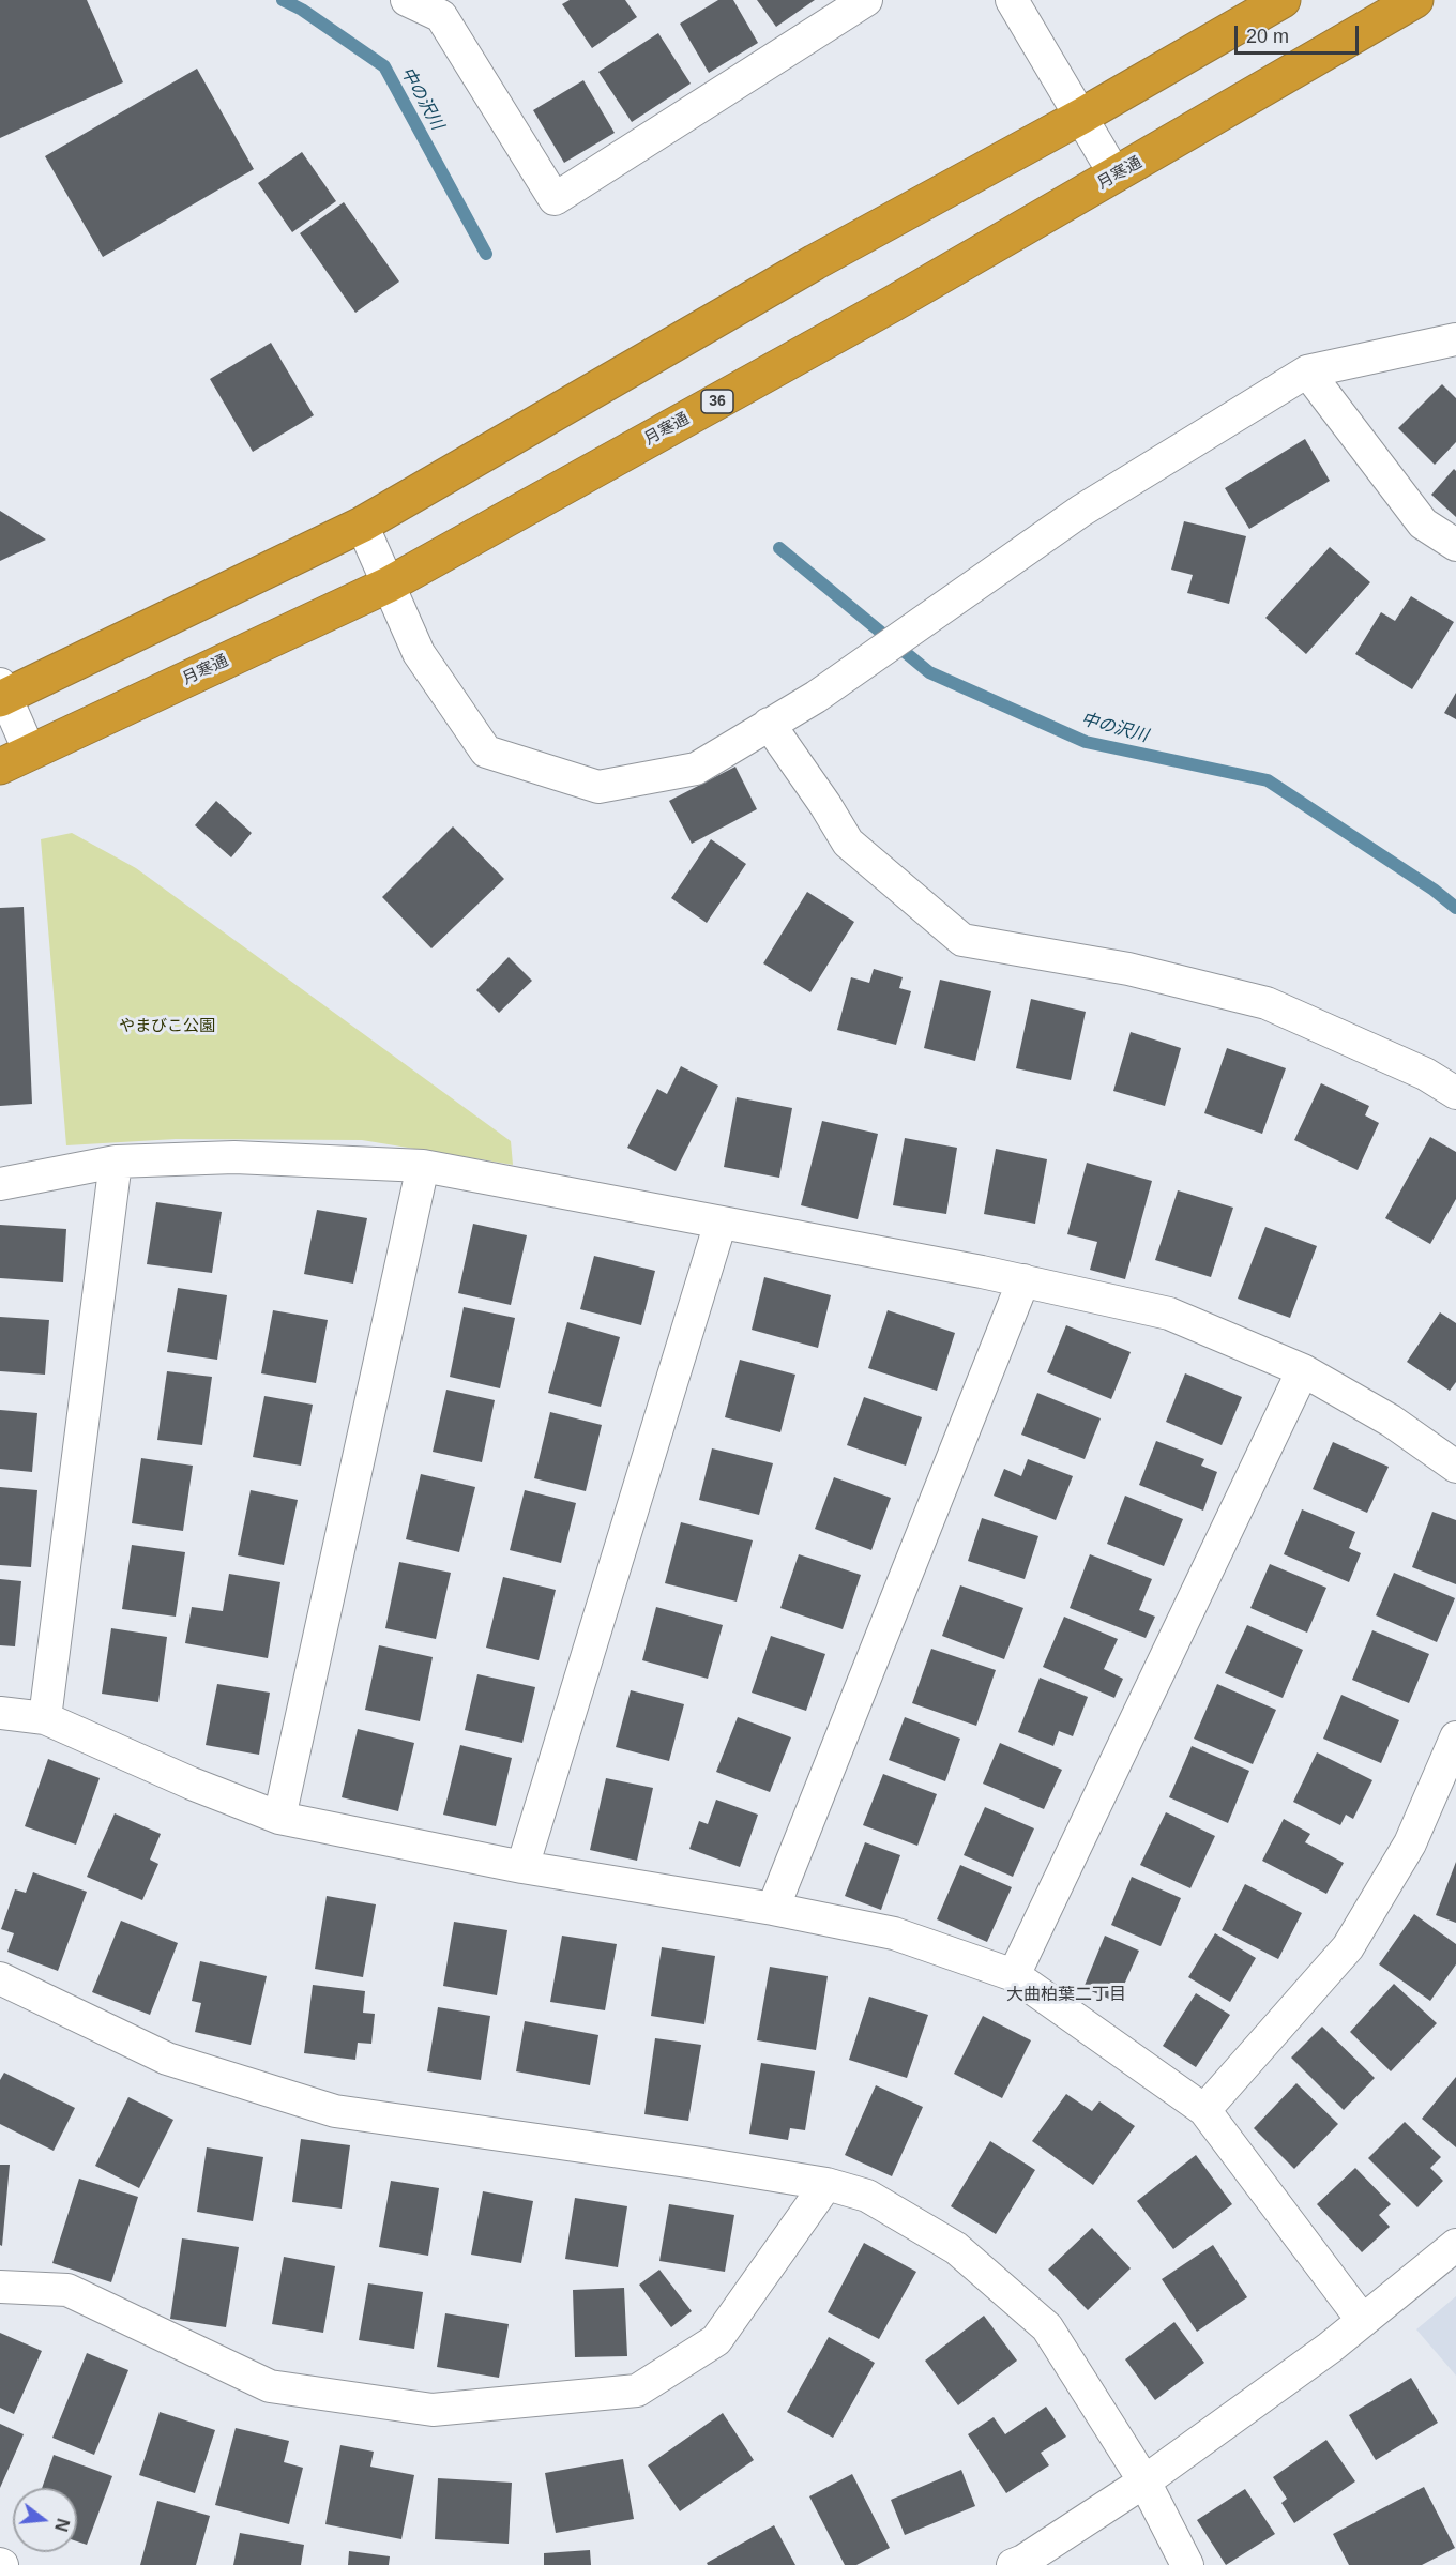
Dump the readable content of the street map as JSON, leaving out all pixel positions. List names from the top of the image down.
{
  "streets": {
    "highway": ["月寒通", "36"]
  },
  "districts": ["大曲柏葉二丁目"],
  "water": ["中の沢川"],
  "parks": ["やまびこ公園"],
  "scale_bar": "20 m",
  "north": "right"
}
